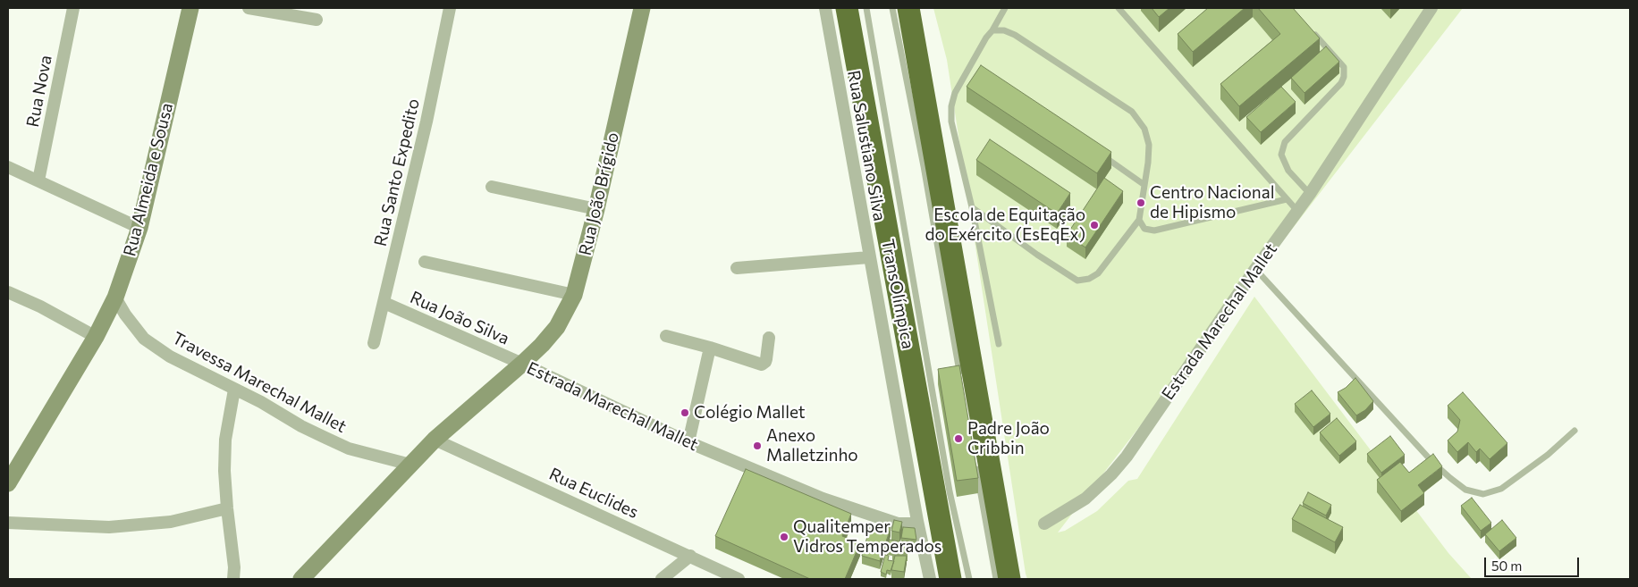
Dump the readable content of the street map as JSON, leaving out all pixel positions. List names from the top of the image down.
{
  "streets": {
    "highway": ["TransOlímpica"],
    "street": [
      "Rua Nova",
      "Rua Salustiano Silva",
      "Rua Santo Expedito",
      "Rua Almeida e Sousa",
      "Rua João Brígido",
      "Rua João Silva",
      "Estrada Marechal Mallet",
      "Travessa Marechal Mallet",
      "Rua Euclides"
    ]
  },
  "crossings": [
    ["Rua Salustiano Silva", "Estrada Marechal Mallet"],
    ["Rua Santo Expedito", "Rua João Silva"],
    ["Rua Almeida e Sousa", "Travessa Marechal Mallet"],
    ["Rua João Brígido", "Rua João Silva"],
    ["Rua João Brígido", "Estrada Marechal Mallet"],
    ["Rua João Silva", "Estrada Marechal Mallet"],
    ["Estrada Marechal Mallet", "Travessa Marechal Mallet"],
    ["Estrada Marechal Mallet", "Rua Euclides"]
  ],
  "places": [
    "Centro Nacional de Hipismo",
    "Escola de Equitação do Exército (EsEqEx)",
    "Colégio Mallet",
    "Padre João Cribbin",
    "Anexo Malletzinho",
    "Qualitemper Vidros Temperados"
  ],
  "scale_bar": "50 m"
}
